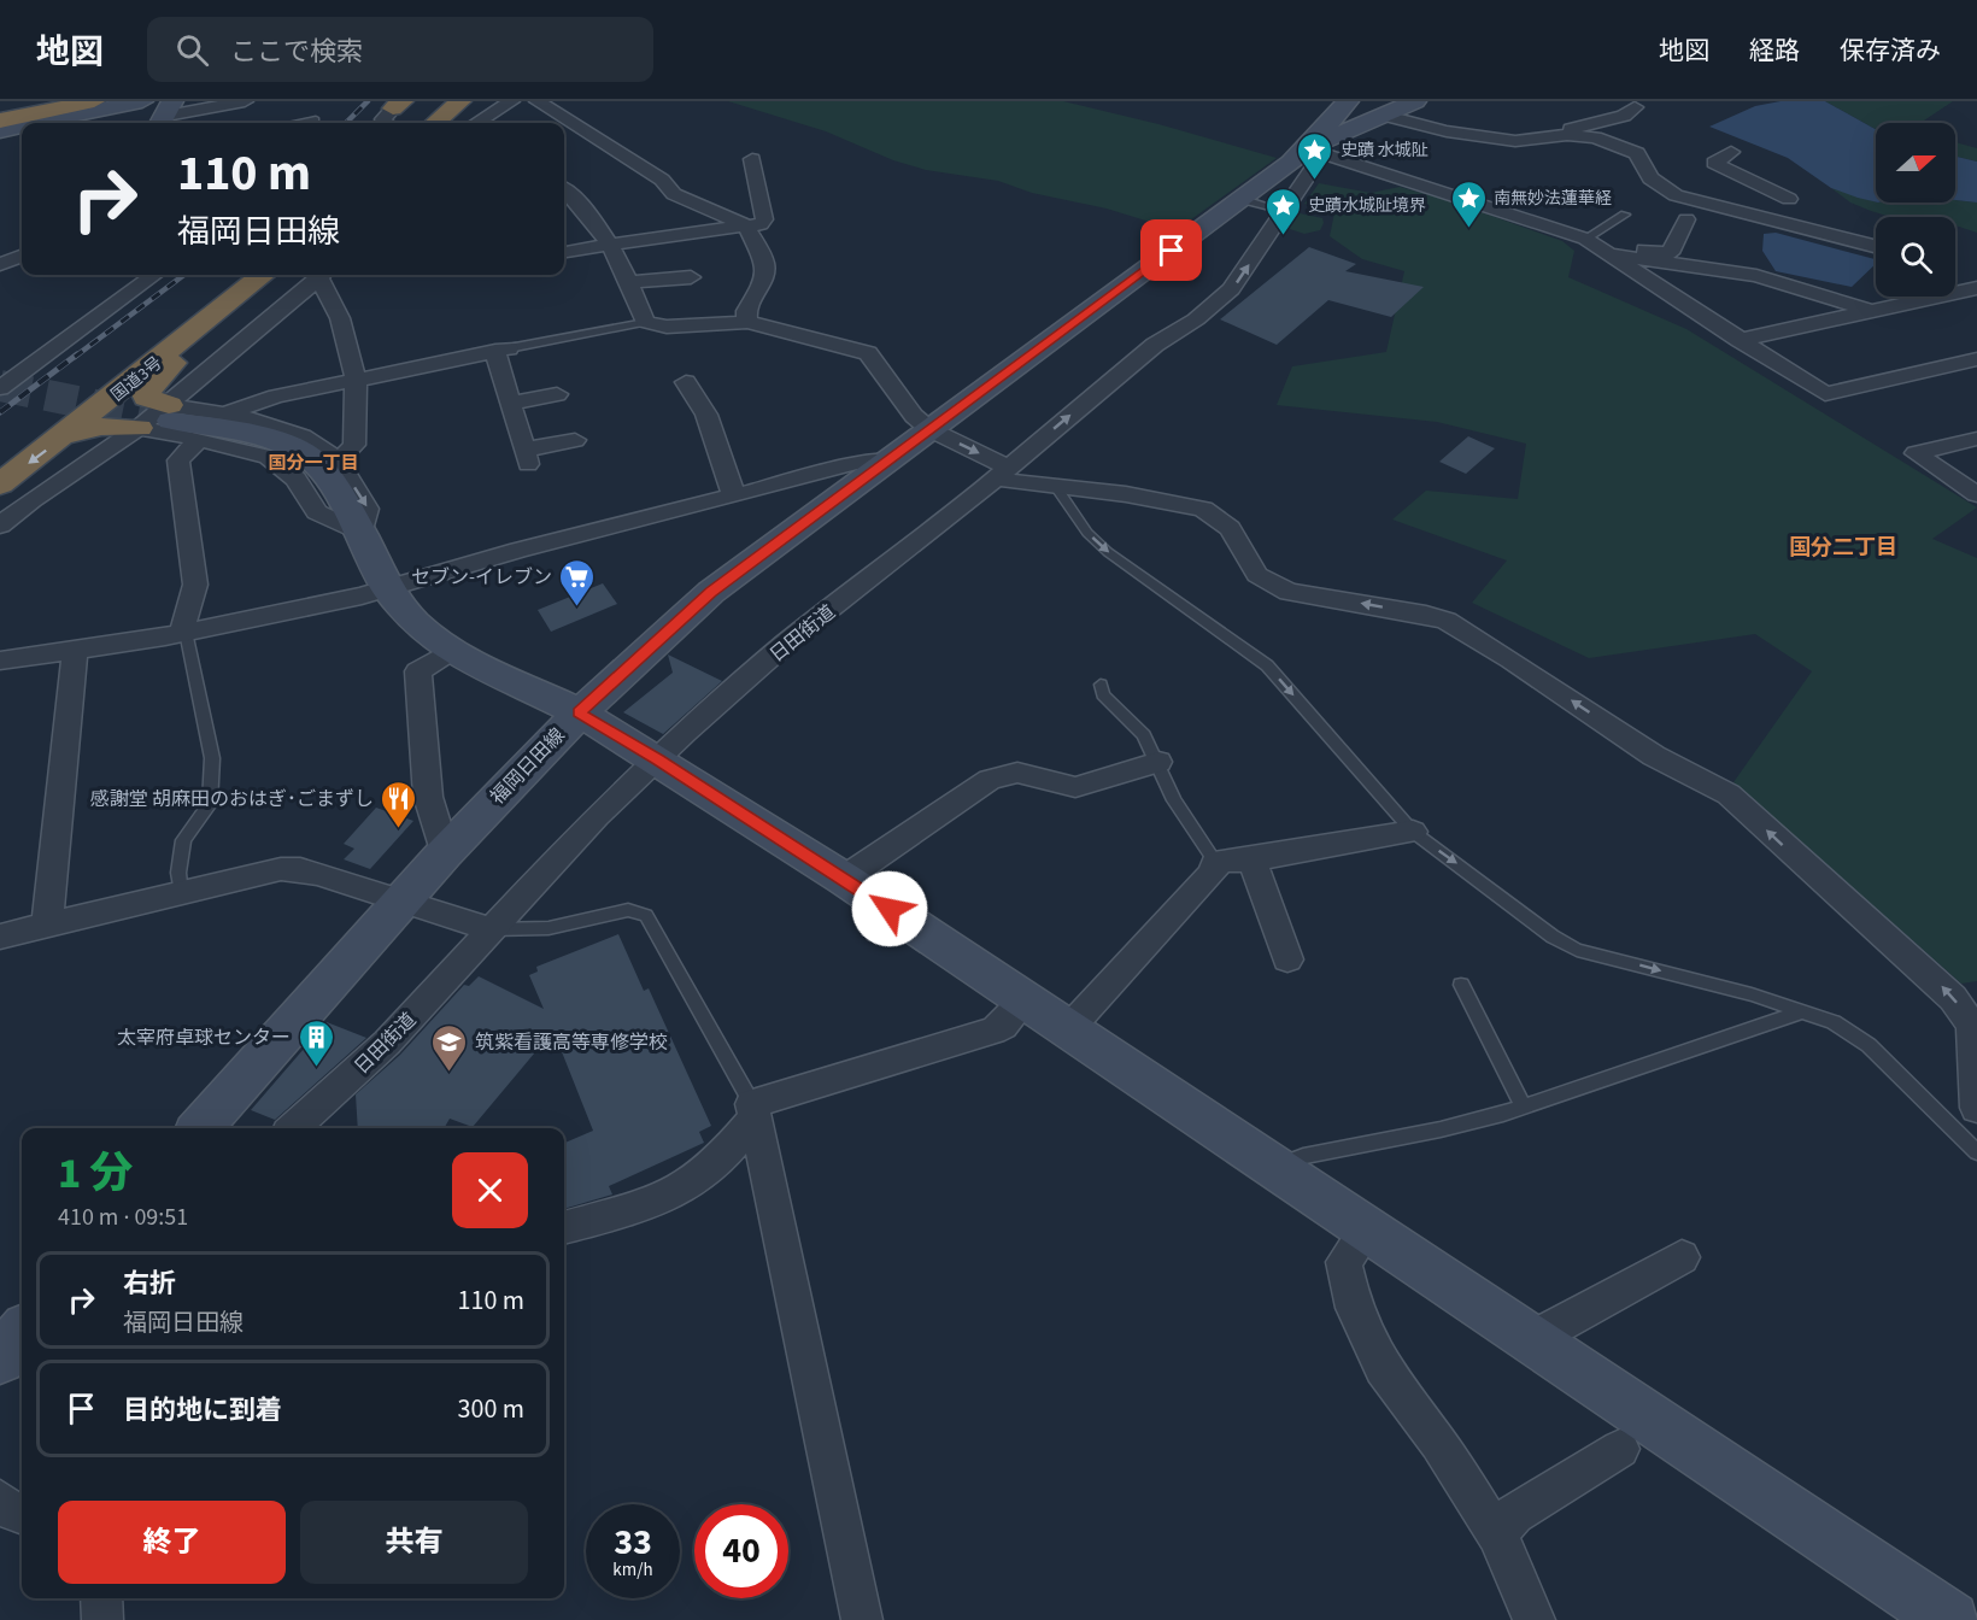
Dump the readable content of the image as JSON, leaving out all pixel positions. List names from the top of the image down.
{
  "streets": {
    "highway": ["国道3号"],
    "main road": ["福岡日田線"],
    "street": ["日田街道"]
  },
  "crossings": [
    ["日田街道", "福岡日田線"]
  ],
  "districts": ["国分一丁目", "国分二丁目"],
  "places": {
    "place": ["史蹟 水城阯", "南無妙法蓮華経", "史蹟水城阯境界"],
    "supermarket": ["セブン-イレブン"],
    "restaurant": ["感謝堂 胡麻田のおはぎ･ごまずし"],
    "building": ["太宰府卓球センター"],
    "school or university": ["筑紫看護高等専修学校"]
  },
  "north": "right",
  "page": {
    "header": "地図",
    "search": "ここで検索",
    "nav": ["地図", "経路", "保存済み"],
    "turn": ["110 m", "福岡日田線"],
    "heading": ["1 分", "410 m · 09:51"],
    "list": [
      {
        "name": "右折",
        "note": "福岡日田線",
        "value": "110 m"
      },
      {
        "name": "目的地に到着",
        "value": "300 m"
      }
    ],
    "buttons": ["終了", "共有"],
    "speed": "33 km/h",
    "limit": "40"
  }
}
